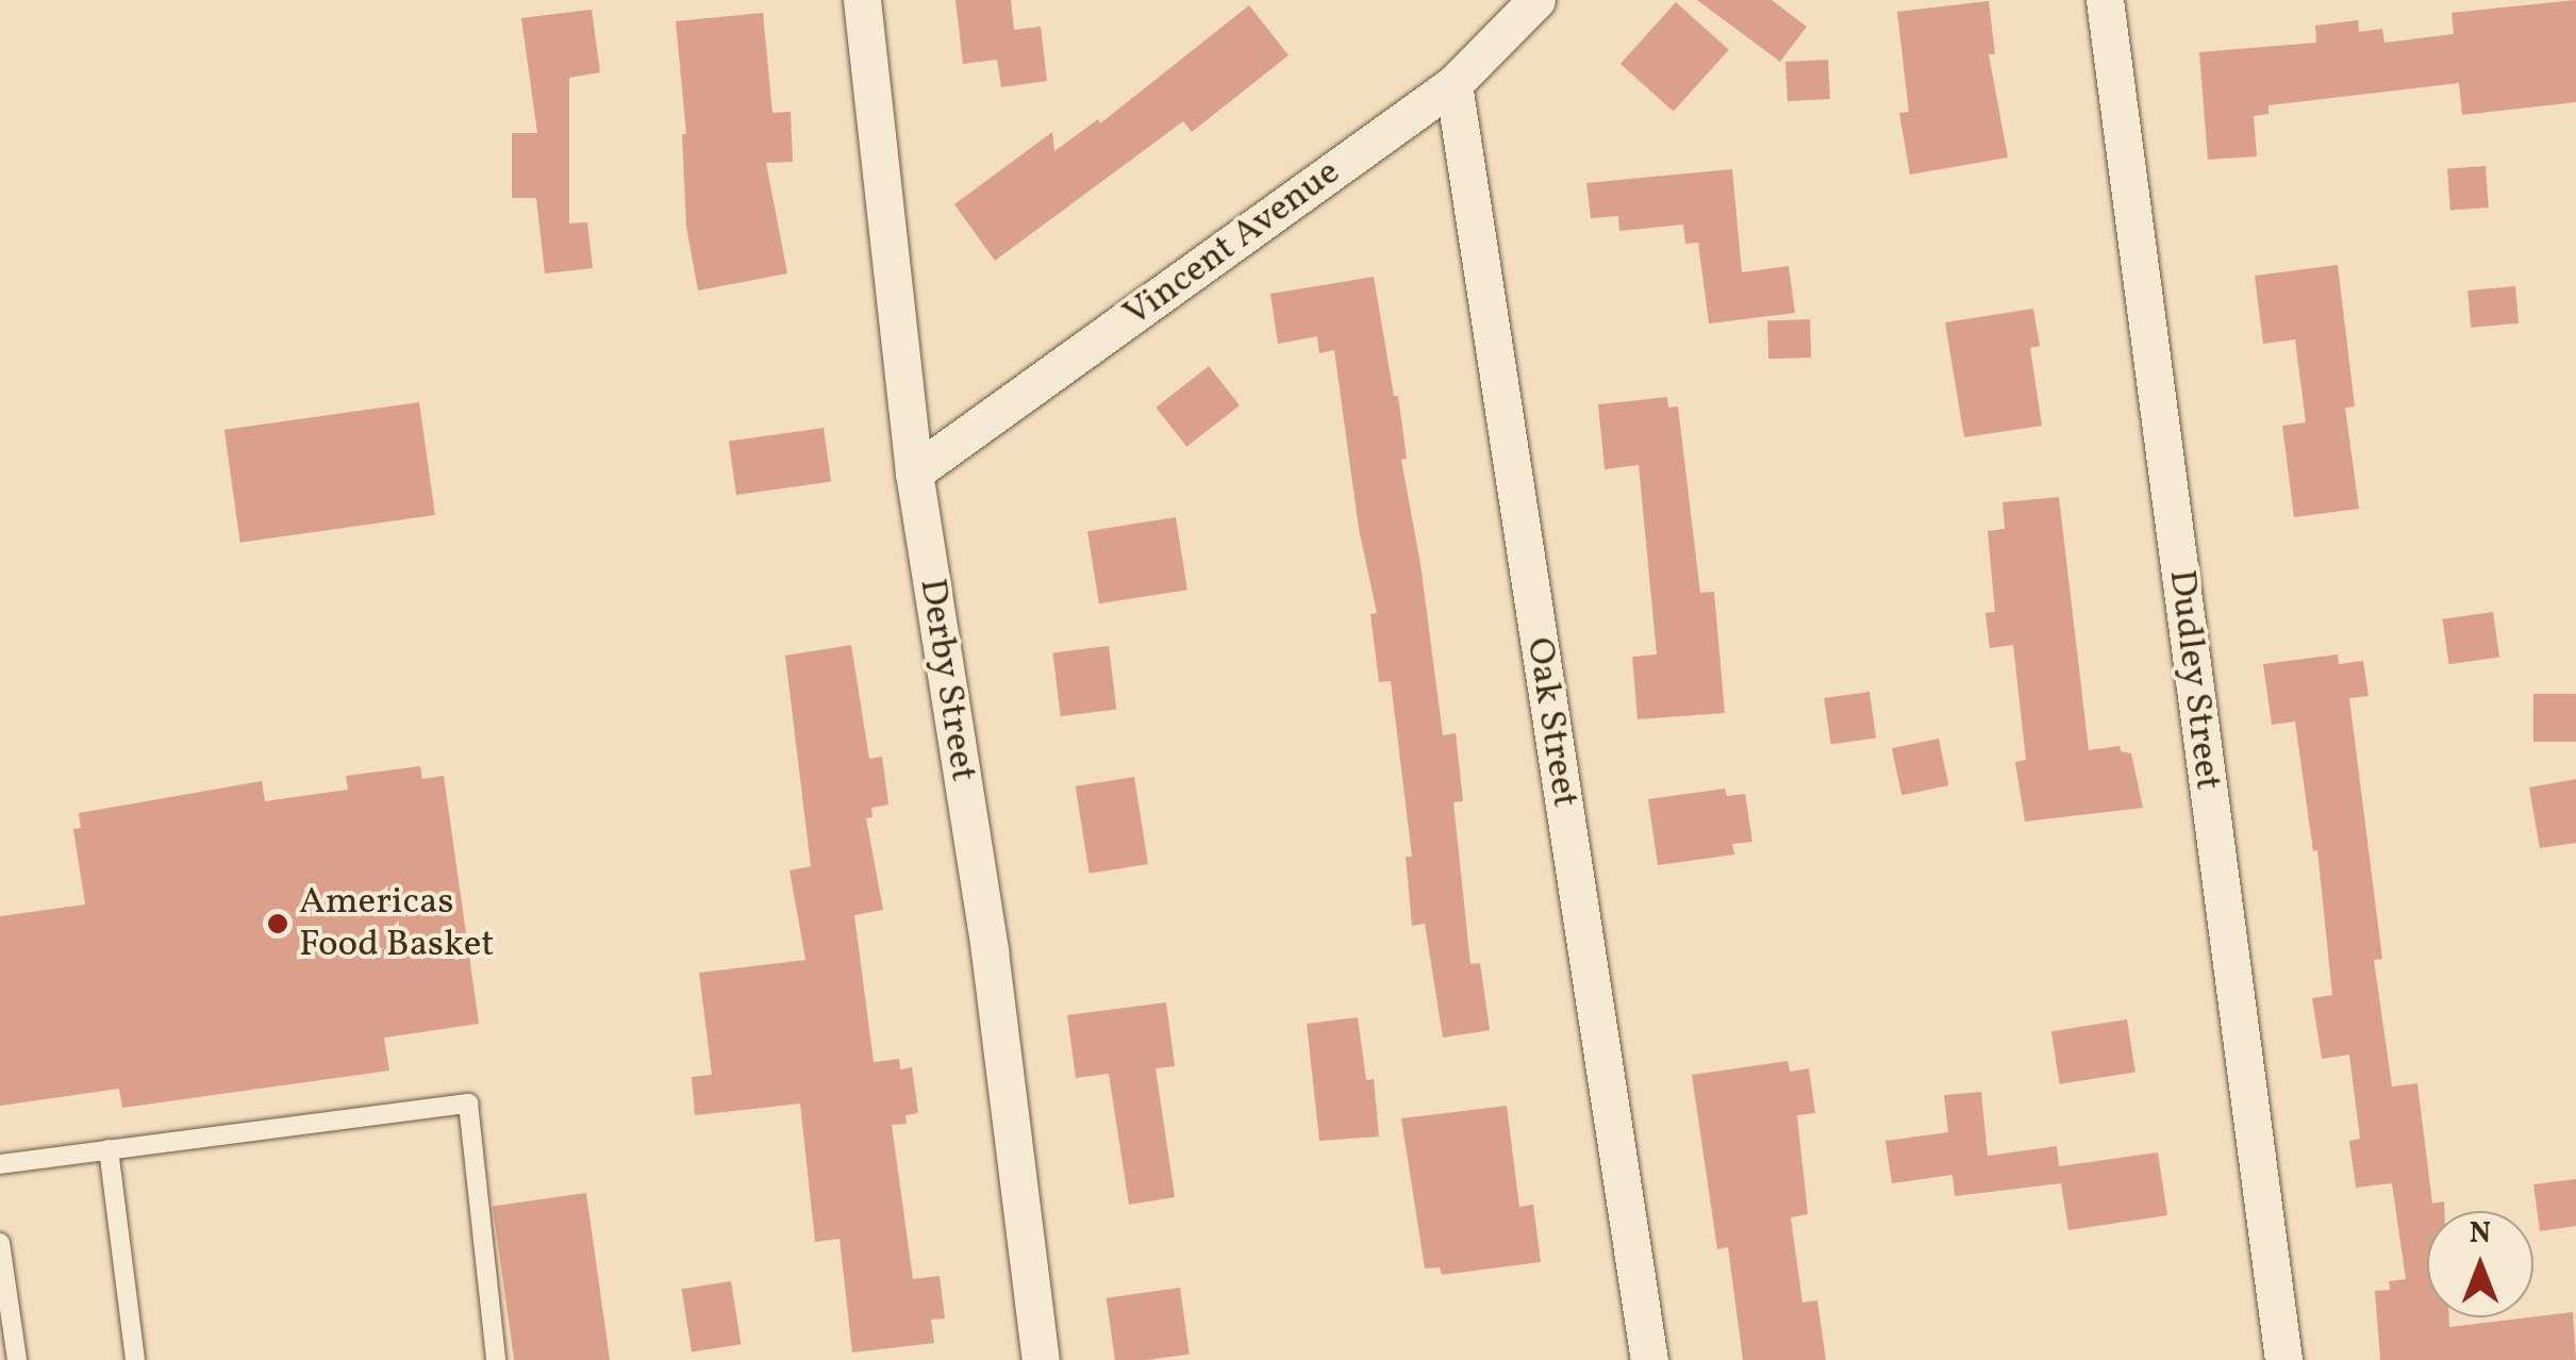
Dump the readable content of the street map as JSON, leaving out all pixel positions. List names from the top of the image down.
{
  "streets": {
    "street": [
      "Vincent Avenue",
      "Derby Street",
      "Dudley Street",
      "Oak Street"
    ]
  },
  "crossings": [
    ["Vincent Avenue", "Derby Street"],
    ["Vincent Avenue", "Oak Street"]
  ],
  "places": ["Americas Food Basket"],
  "north": "top"
}
